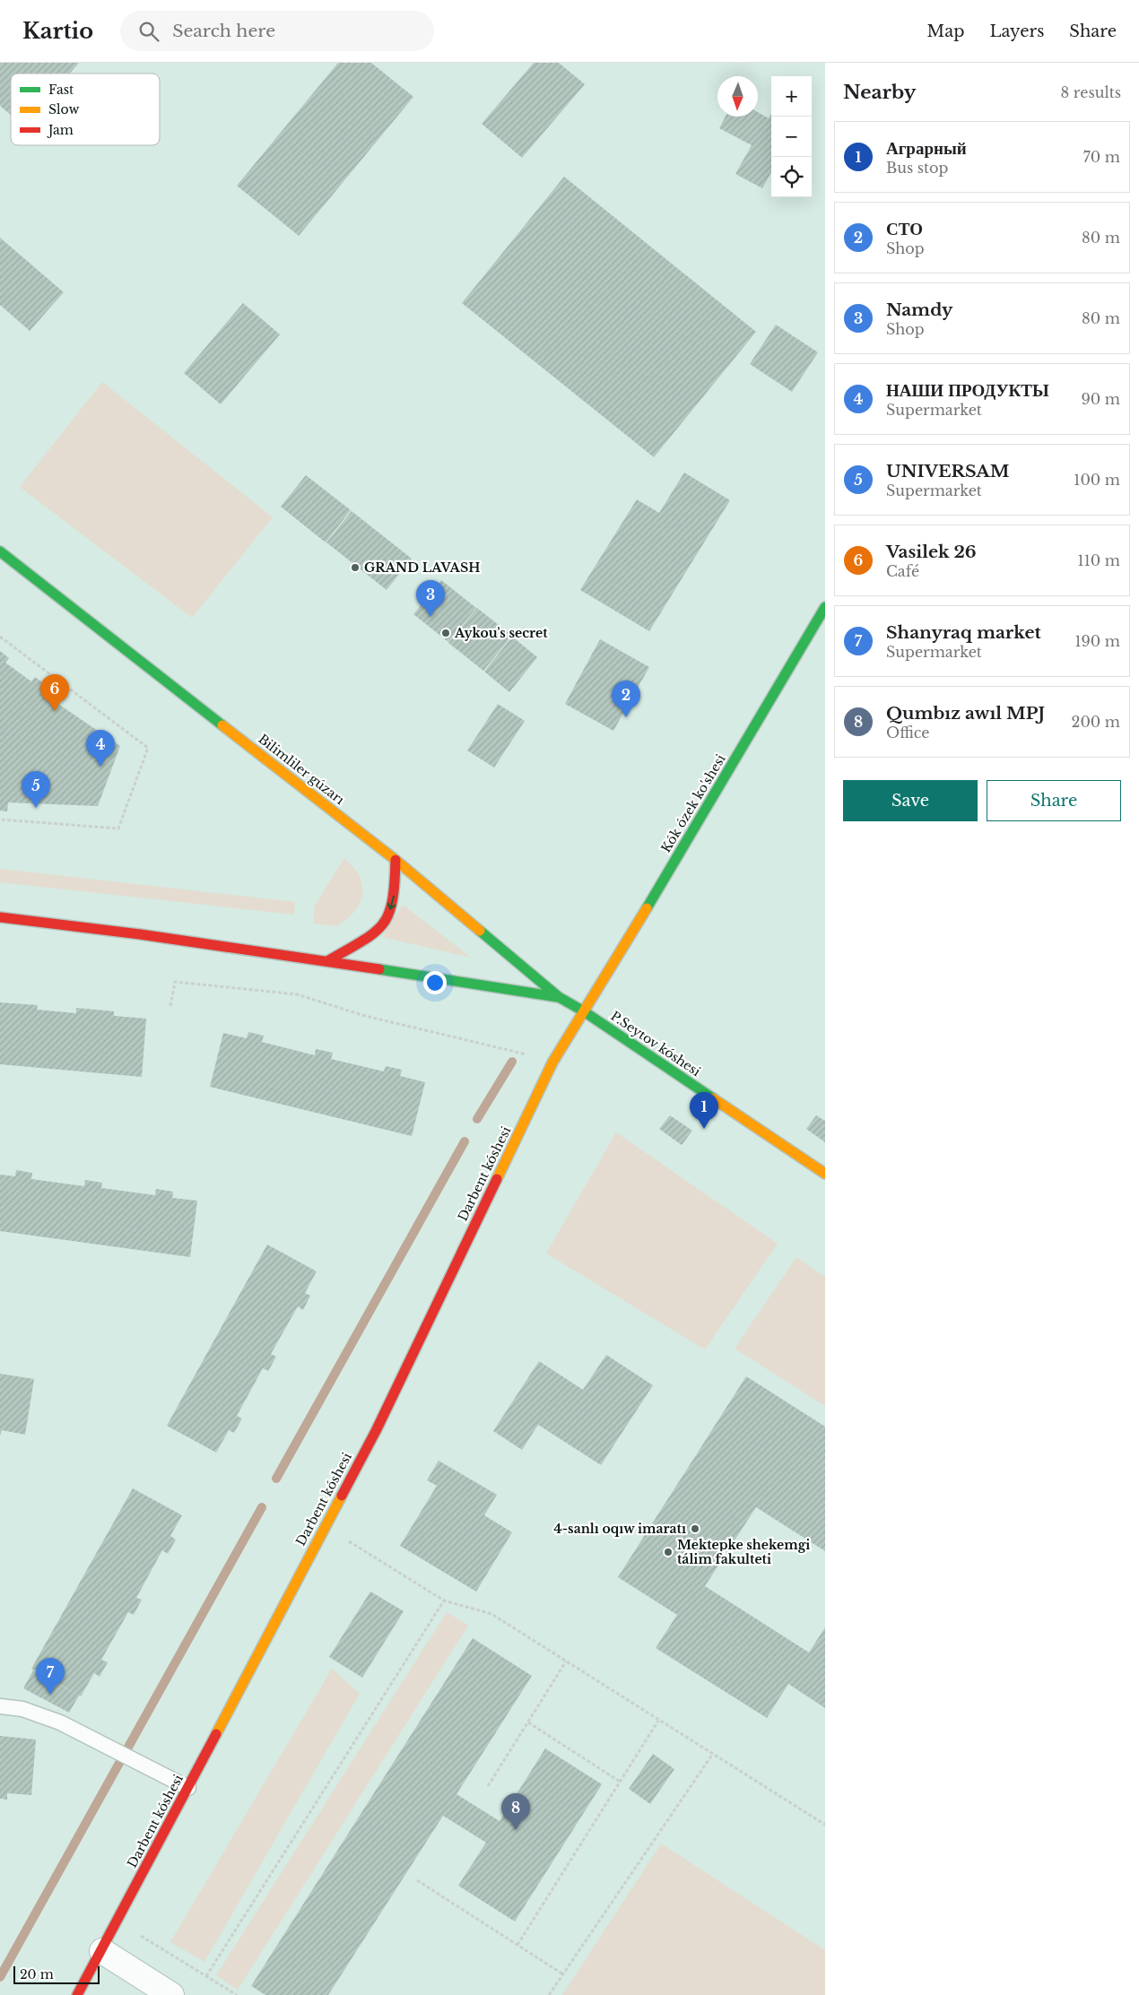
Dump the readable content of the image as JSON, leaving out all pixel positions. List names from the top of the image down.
{
  "streets": {
    "main road": [
      "Bilimliler gúzarı",
      "Kók ózek ko'shesi",
      "P.Seytov kóshesi",
      "Darbent kóshesi"
    ]
  },
  "crossings": [
    ["Bilimliler gúzarı", "Kók ózek ko'shesi"],
    ["Bilimliler gúzarı", "P.Seytov kóshesi"],
    ["Bilimliler gúzarı", "Darbent kóshesi"],
    ["Kók ózek ko'shesi", "P.Seytov kóshesi"],
    ["Kók ózek ko'shesi", "Darbent kóshesi"],
    ["P.Seytov kóshesi", "Darbent kóshesi"]
  ],
  "places": [
    "GRAND LAVASH",
    "Aykou's secret",
    "4-sanlı oqıw imaratı",
    "Mektepke shekemgi tálim fakulteti"
  ],
  "legend": ["Fast", "Slow", "Jam"],
  "scale_bar": "20 m",
  "north": "bottom",
  "page": {
    "header": "Kartio",
    "search": "Search here",
    "nav": ["Map", "Layers", "Share"],
    "heading": ["Nearby", "8 results"],
    "map_buttons": ["+", "−"],
    "list": [
      {
        "mark": "1",
        "name": "Аграрный",
        "note": "Bus stop",
        "value": "70 m"
      },
      {
        "mark": "2",
        "name": "СТО",
        "note": "Shop",
        "value": "80 m"
      },
      {
        "mark": "3",
        "name": "Namdy",
        "note": "Shop",
        "value": "80 m"
      },
      {
        "mark": "4",
        "name": "НАШИ ПРОДУКТЫ",
        "note": "Supermarket",
        "value": "90 m"
      },
      {
        "mark": "5",
        "name": "UNIVERSAM",
        "note": "Supermarket",
        "value": "100 m"
      },
      {
        "mark": "6",
        "name": "Vasilek 26",
        "note": "Café",
        "value": "110 m"
      },
      {
        "mark": "7",
        "name": "Shanyraq market",
        "note": "Supermarket",
        "value": "190 m"
      },
      {
        "mark": "8",
        "name": "Qumbız awıl MPJ",
        "note": "Office",
        "value": "200 m"
      }
    ],
    "pins": [
      "3",
      "6",
      "2",
      "4",
      "5",
      "1",
      "7",
      "8"
    ],
    "buttons": ["Save", "Share"],
    "scale": "20 m"
  }
}
